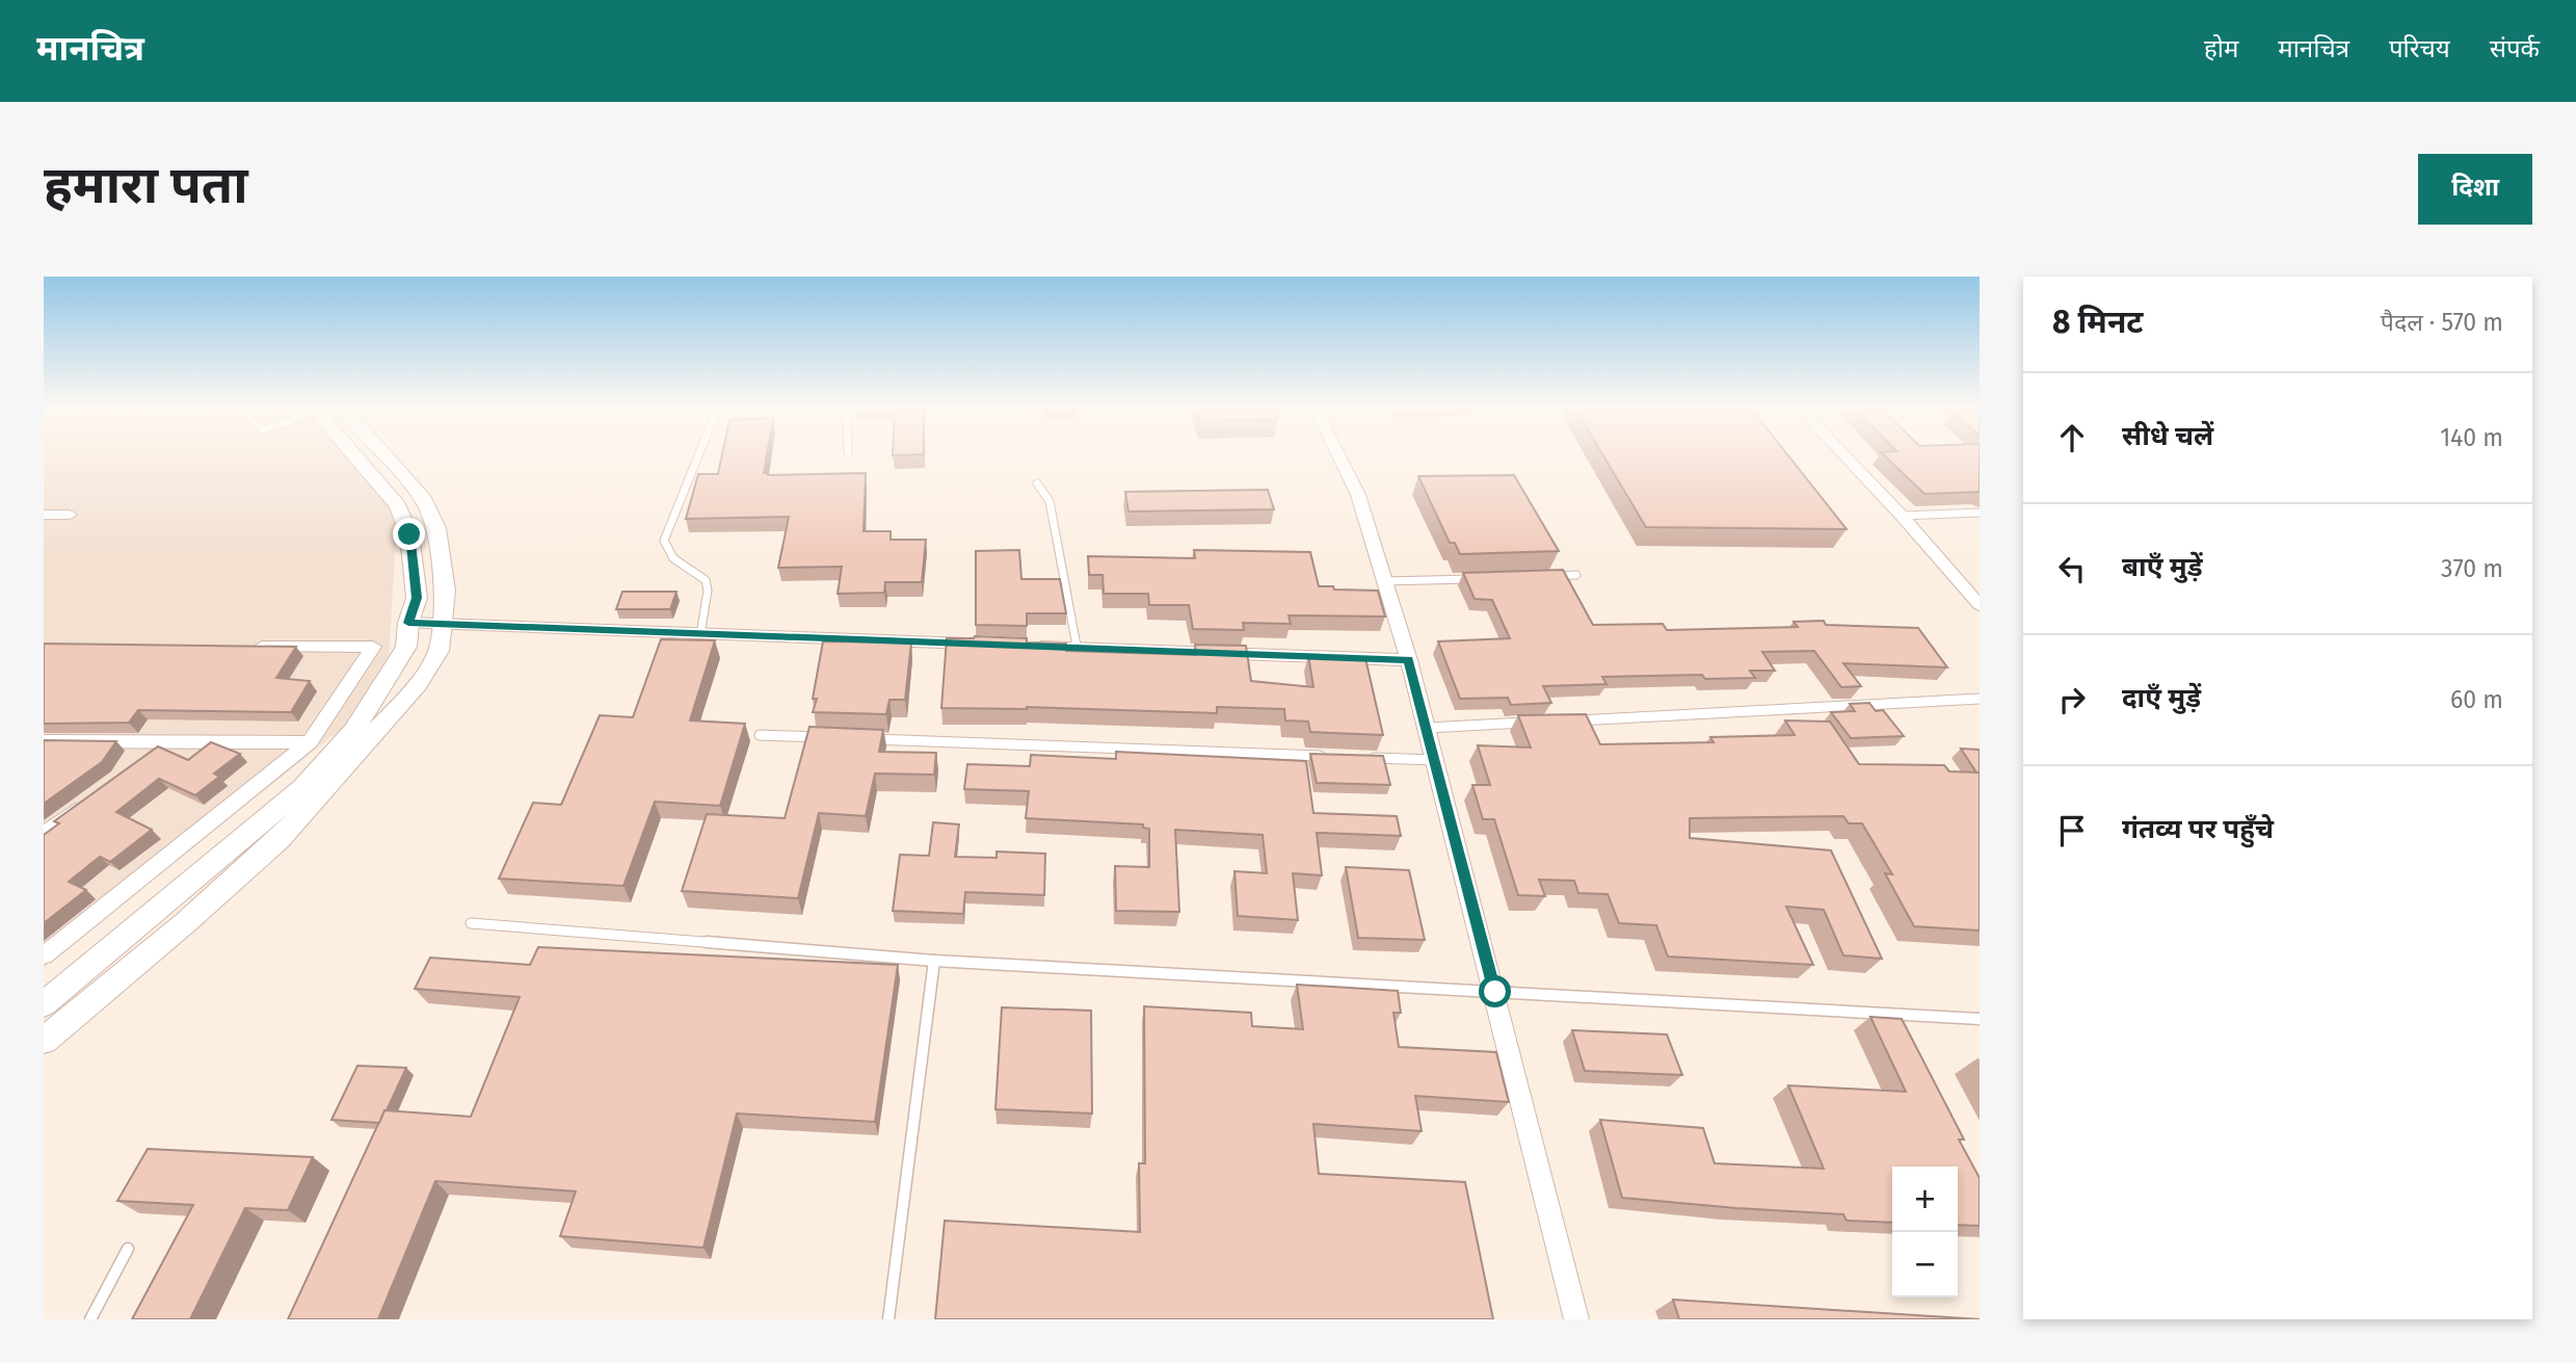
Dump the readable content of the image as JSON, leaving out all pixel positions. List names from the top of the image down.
{
  "page": {
    "header": "मानचित्र",
    "nav": [
      "होम",
      "मानचित्र",
      "परिचय",
      "संपर्क"
    ],
    "buttons": "दिशा",
    "title": "हमारा पता",
    "heading": ["8 मिनट", "पैदल · 570 m"],
    "list": [
      ["सीधे चलें", "140 m"],
      ["बाएँ मुड़ें", "370 m"],
      ["दाएँ मुड़ें", "60 m"],
      "गंतव्य पर पहुँचे"
    ],
    "map_buttons": ["+", "−"]
  }
}
